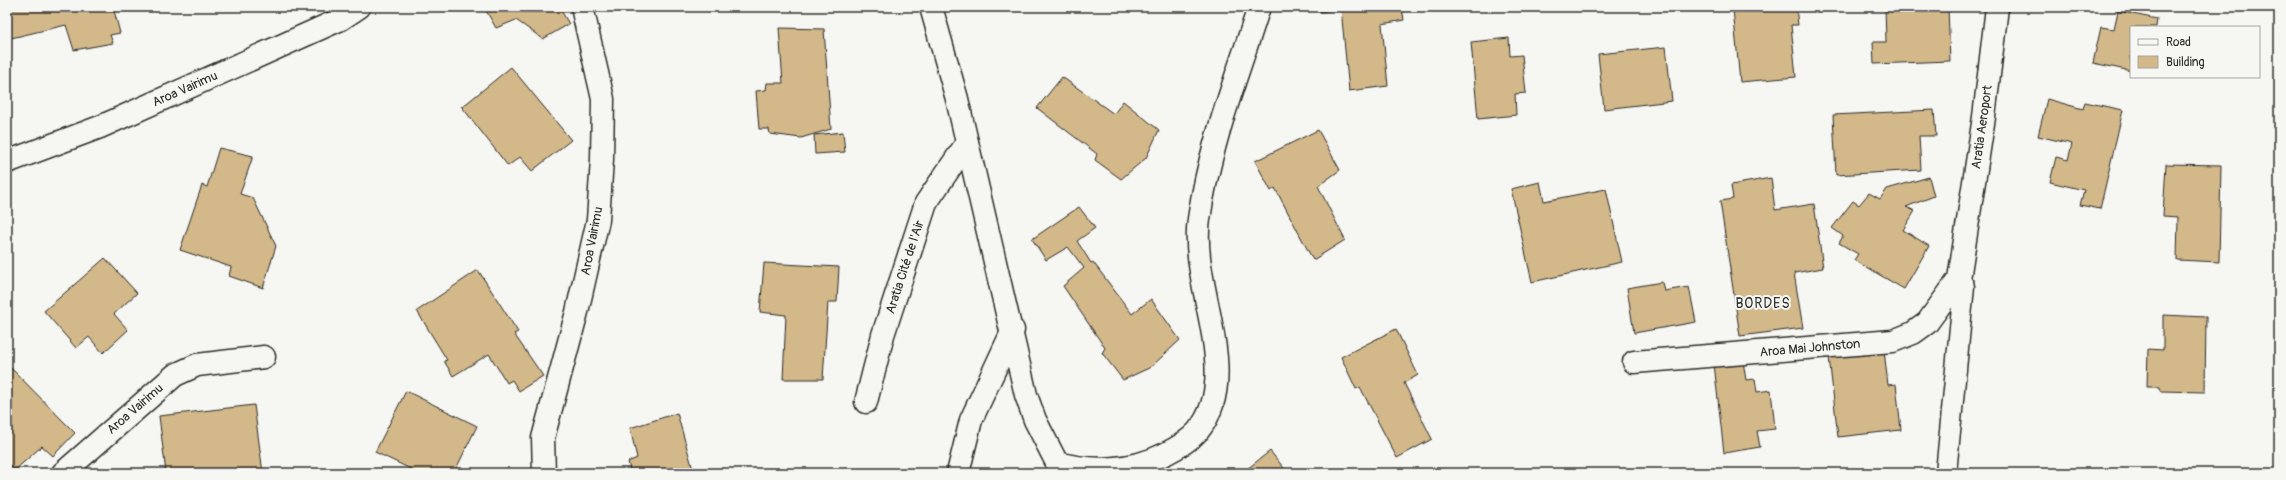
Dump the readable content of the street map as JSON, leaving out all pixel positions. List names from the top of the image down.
{
  "streets": {
    "street": [
      "Aroa Vairimu",
      "Aratia Aeroport",
      "Aratia Cité de l'Air",
      "Aroa Mai Johnston"
    ]
  },
  "crossings": [
    ["Aratia Aeroport", "Aroa Mai Johnston"]
  ],
  "districts": ["BORDES"],
  "legend": ["Road", "Building"]
}
